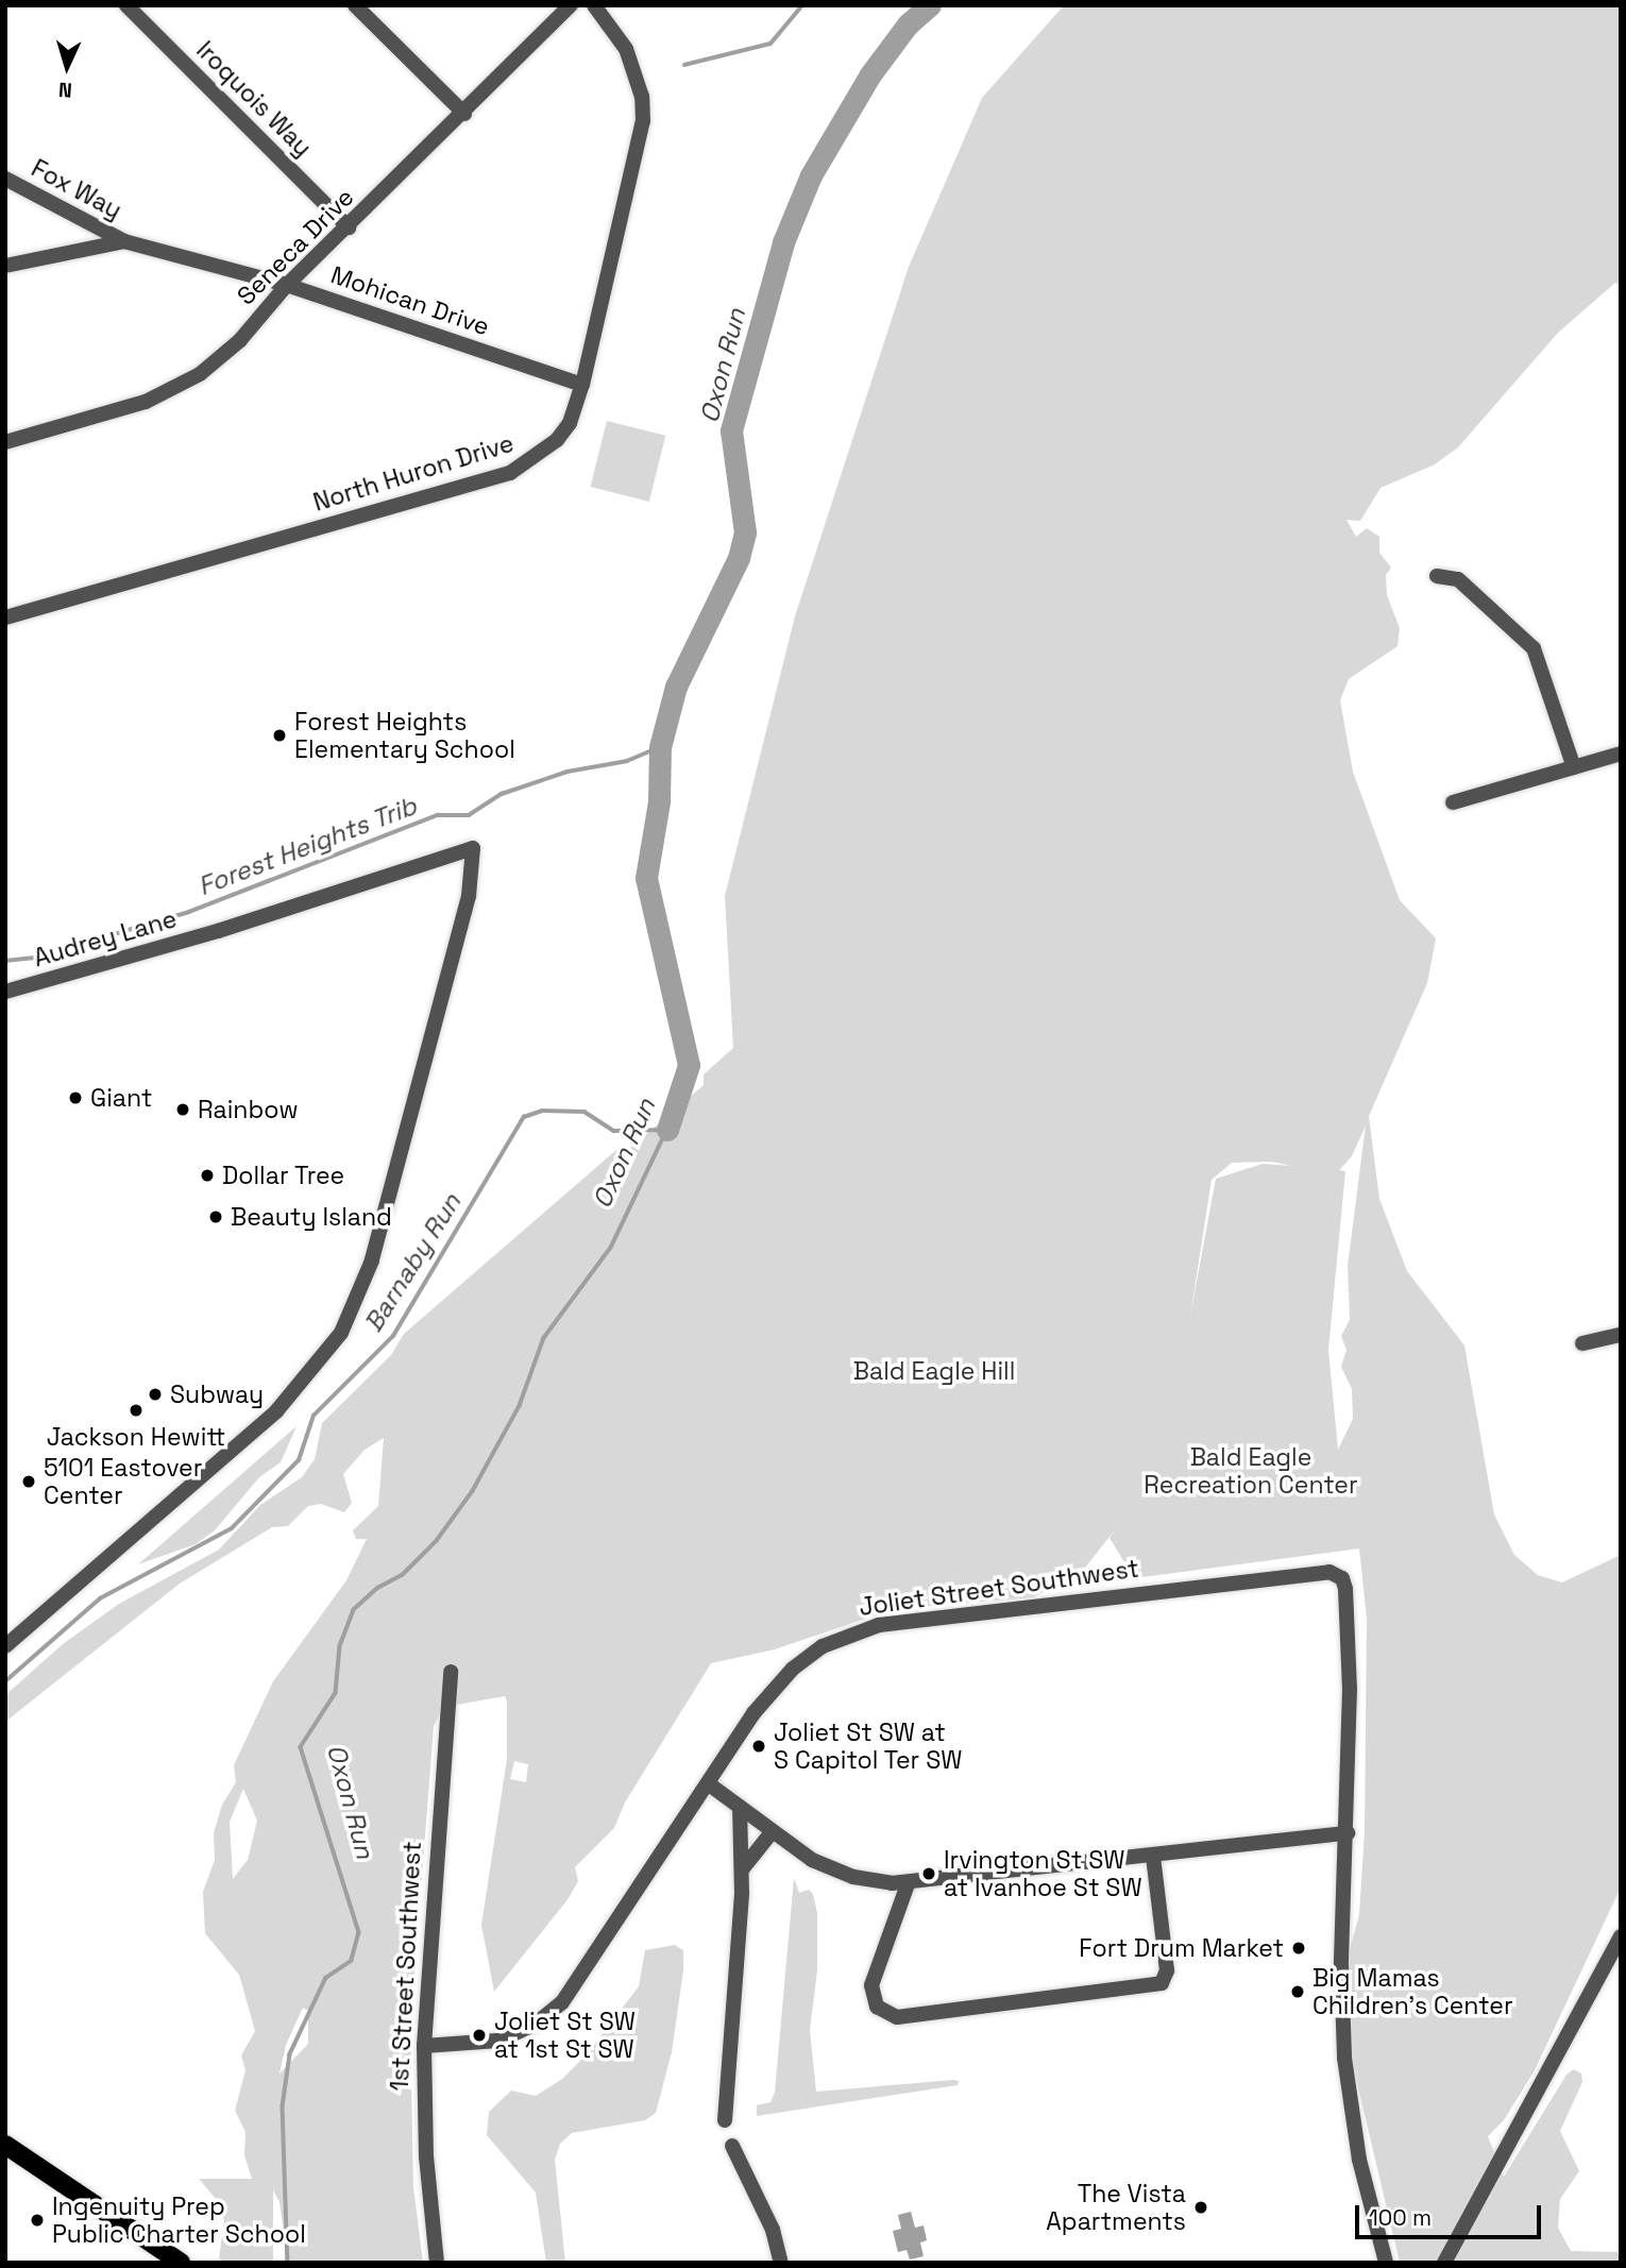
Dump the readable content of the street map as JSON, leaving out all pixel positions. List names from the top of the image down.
{
  "streets": {
    "street": [
      "Iroquois Way",
      "Fox Way",
      "Seneca Drive",
      "Mohican Drive",
      "North Huron Drive",
      "Audrey Lane",
      "Joliet Street Southwest",
      "1st Street Southwest"
    ]
  },
  "crossings": [
    ["Iroquois Way", "Seneca Drive"],
    ["Fox Way", "Mohican Drive"],
    ["Seneca Drive", "Mohican Drive"],
    ["Mohican Drive", "North Huron Drive"],
    ["Joliet Street Southwest", "1st Street Southwest"]
  ],
  "water": ["Oxon Run", "Forest Heights Trib", "Barnaby Run"],
  "parks": ["Bald Eagle Hill", "Bald Eagle Recreation Center"],
  "places": [
    "Forest Heights Elementary School",
    "Giant",
    "Rainbow",
    "Dollar Tree",
    "Beauty Island",
    "Subway",
    "Jackson Hewitt",
    "5101 Eastover Center",
    "Joliet St SW at S Capitol Ter SW",
    "Irvington St SW at Ivanhoe St SW",
    "Fort Drum Market",
    "Big Mamas Children's Center",
    "Joliet St SW at 1st St SW",
    "The Vista Apartments",
    "Ingenuity Prep Public Charter School"
  ],
  "scale_bar": "100 m",
  "north": "bottom"
}
